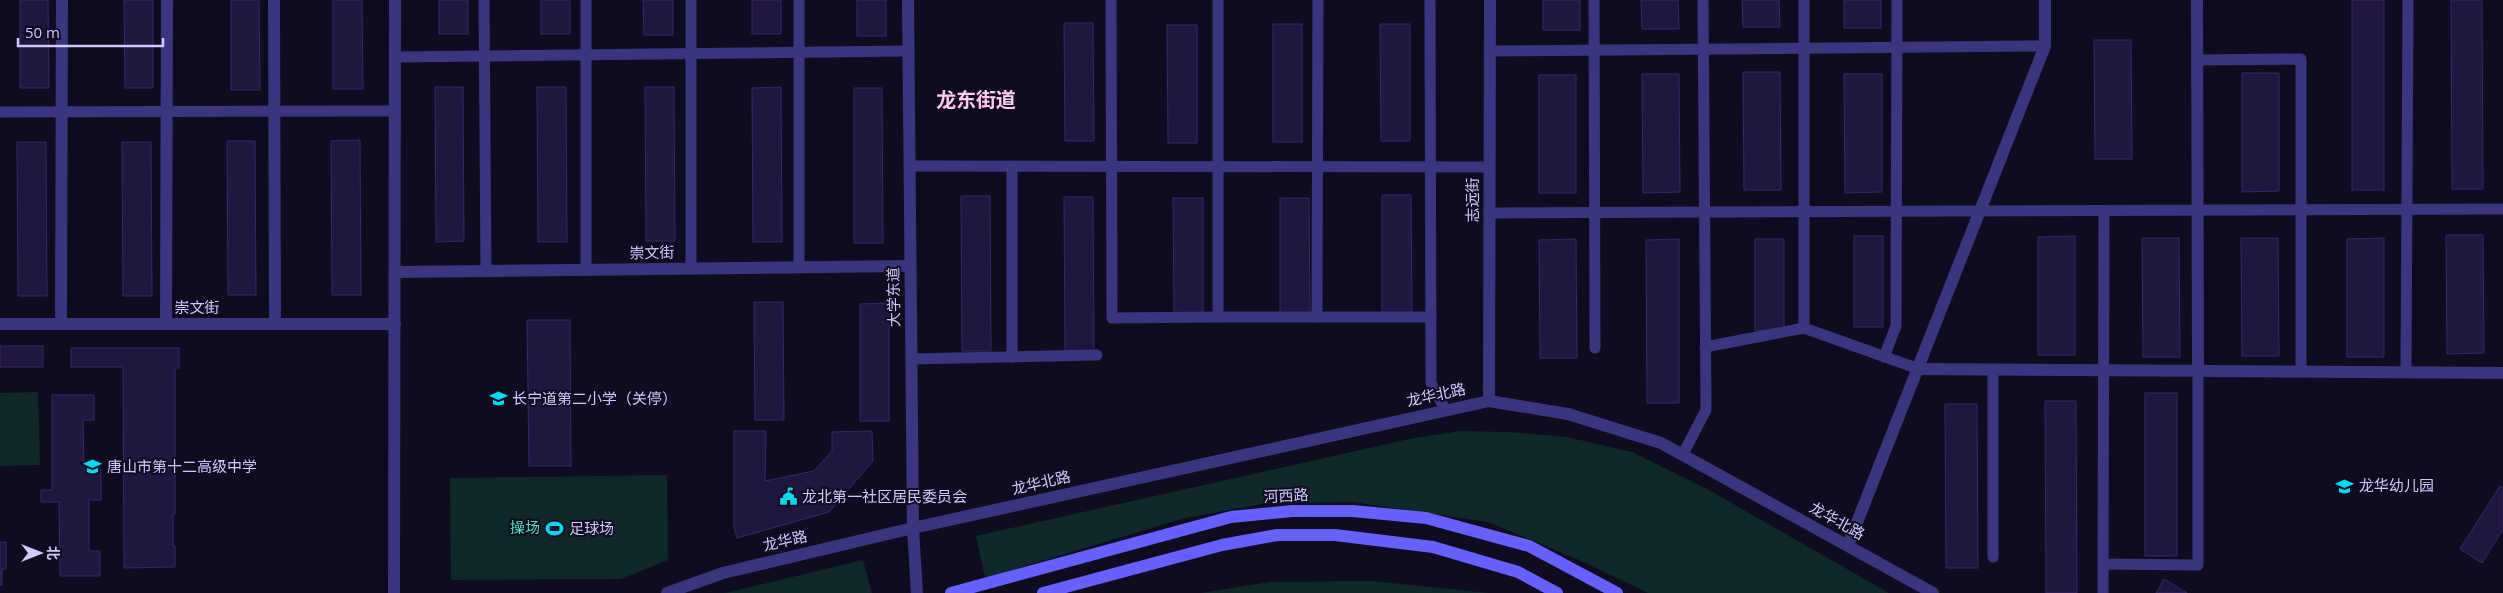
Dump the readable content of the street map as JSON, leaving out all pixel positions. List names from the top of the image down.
{
  "streets": {
    "main road": ["河西路"],
    "street": [
      "志远街",
      "崇文街",
      "大学东道",
      "龙华北路",
      "龙华路"
    ]
  },
  "crossings": [
    ["志远街", "龙华北路"],
    ["崇文街", "大学东道"],
    ["大学东道", "龙华北路"],
    ["大学东道", "龙华路"],
    ["龙华北路", "龙华路"]
  ],
  "districts": ["龙东街道"],
  "parks": ["操场"],
  "places": {
    "school or university": ["长宁道第二小学（关停）", "唐山市第十二高级中学", "龙华幼儿园"],
    "public building": ["龙北第一社区居民委员会"],
    "sports": ["足球场"]
  },
  "scale_bar": "50 m",
  "north": "right"
}
